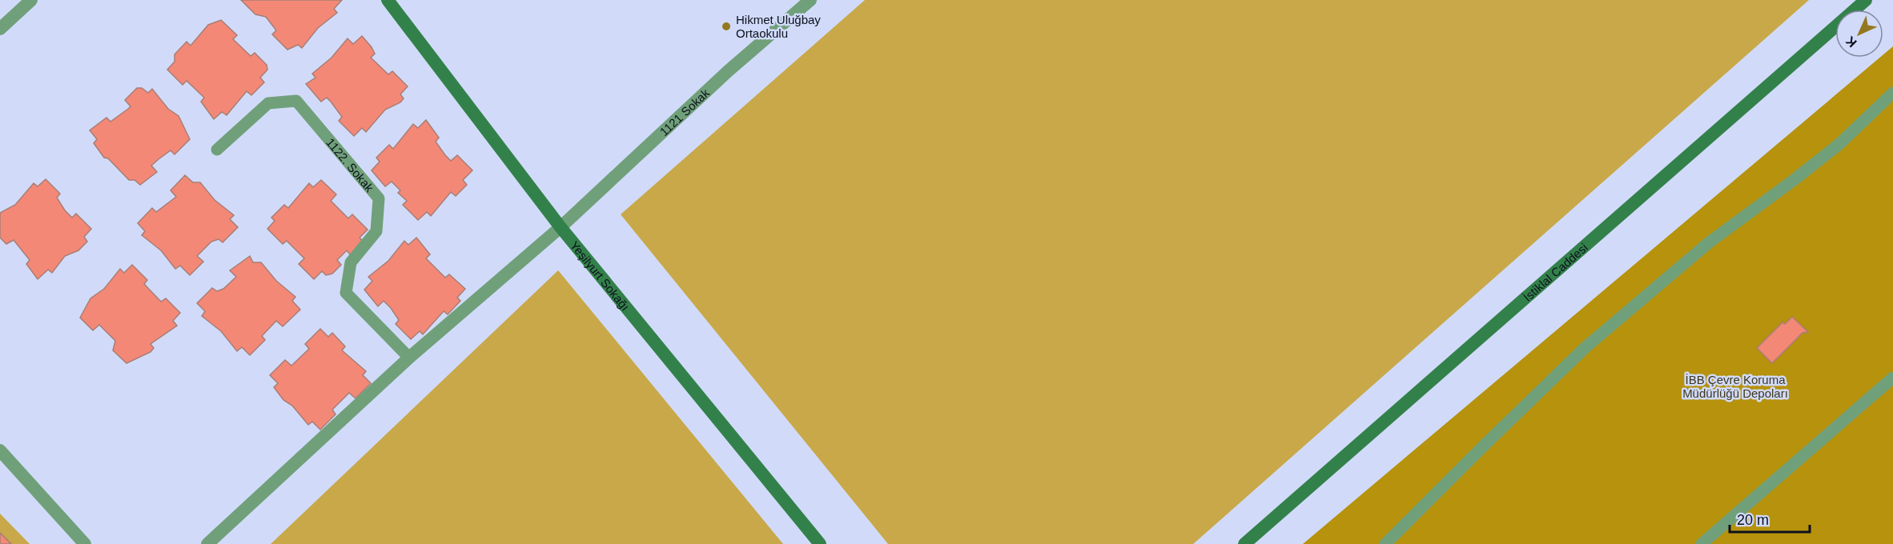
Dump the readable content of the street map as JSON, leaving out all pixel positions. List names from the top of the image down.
{
  "streets": {
    "main road": ["İstiklal Caddesi", "Yeşilyurt Sokağı"],
    "street": ["1121 Sokak"],
    "lane": ["1122. Sokak"]
  },
  "crossings": [
    ["1121 Sokak", "1122. Sokak"],
    ["1121 Sokak", "Yeşilyurt Sokağı"]
  ],
  "parks": ["İBB Çevre Koruma Müdürlüğü Depoları"],
  "places": ["Hikmet Uluğbay Ortaokulu"],
  "scale_bar": "20 m",
  "north": "bottom left"
}
